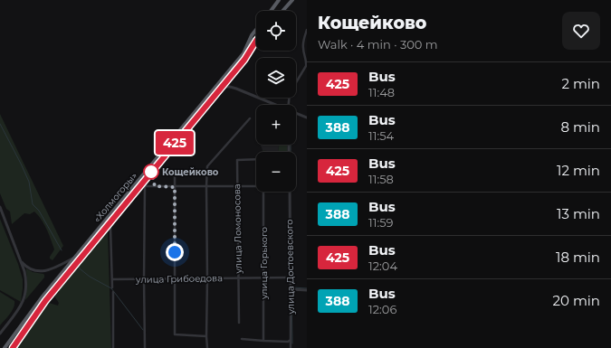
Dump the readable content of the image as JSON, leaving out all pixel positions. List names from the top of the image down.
{
  "streets": {
    "highway": ["«Холмогоры»"],
    "street": [
      "улица Ломоносова",
      "улица Горького",
      "улица Достоевского",
      "улица Грибоедова"
    ]
  },
  "crossings": [
    ["улица Ломоносова", "улица Грибоедова"],
    ["улица Горького", "улица Грибоедова"],
    ["улица Достоевского", "улица Грибоедова"]
  ],
  "places": ["Кощейково"],
  "lines": ["bus line 425"],
  "page": {
    "on_map": "425",
    "heading": ["Кощейково", "Walk · 4 min · 300 m"],
    "map_buttons": ["+", "−"],
    "list": [
      {
        "mark": "425",
        "name": "Bus",
        "note": "11:48",
        "value": "2 min"
      },
      {
        "mark": "388",
        "name": "Bus",
        "note": "11:54",
        "value": "8 min"
      },
      {
        "mark": "425",
        "name": "Bus",
        "note": "11:58",
        "value": "12 min"
      },
      {
        "mark": "388",
        "name": "Bus",
        "note": "11:59",
        "value": "13 min"
      },
      {
        "mark": "425",
        "name": "Bus",
        "note": "12:04",
        "value": "18 min"
      },
      {
        "mark": "388",
        "name": "Bus",
        "note": "12:06",
        "value": "20 min"
      }
    ]
  }
}
